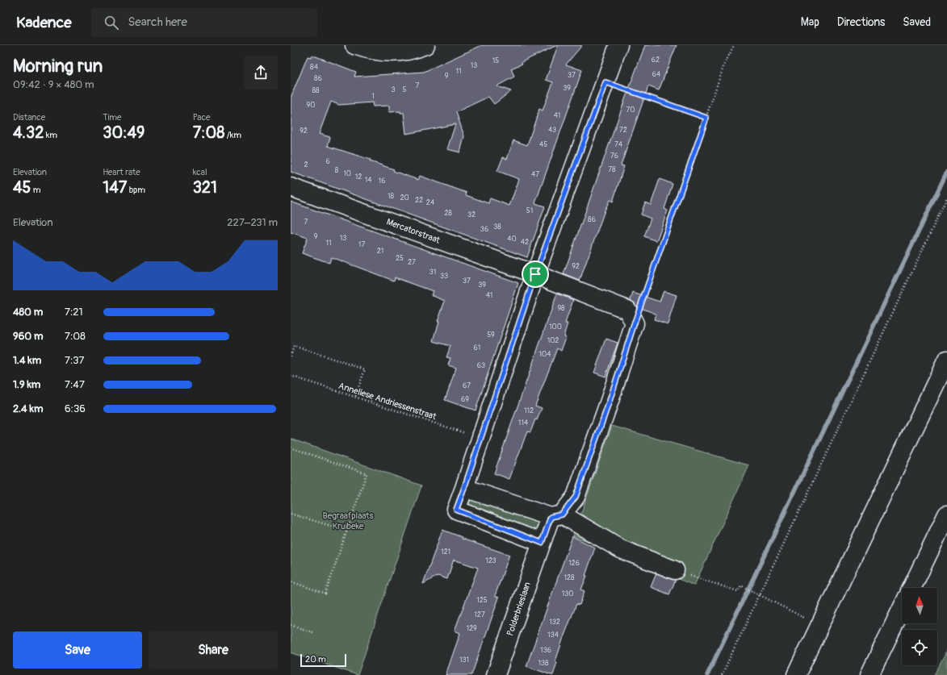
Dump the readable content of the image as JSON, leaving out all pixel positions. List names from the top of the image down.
{
  "streets": {
    "street": ["Mercatorstraat", "Polderbrieslaan"],
    "path": ["Anneliese Andriessenstraat"]
  },
  "crossings": [
    ["Mercatorstraat", "Polderbrieslaan"]
  ],
  "parks": ["Begraafplaats Kruibeke"],
  "house_numbers": [
    "62",
    "15",
    "13",
    "84",
    "11",
    "64",
    "37",
    "9",
    "86",
    "7",
    "39",
    "3",
    "5",
    "88",
    "1",
    "90",
    "70",
    "41",
    "43",
    "72",
    "92",
    "45",
    "74",
    "76",
    "6",
    "2",
    "78",
    "8",
    "10",
    "47",
    "12",
    "14",
    "16",
    "18",
    "20",
    "22",
    "24",
    "51",
    "28",
    "32",
    "86",
    "7",
    "38",
    "36",
    "9",
    "13",
    "40",
    "42",
    "11",
    "17",
    "21",
    "25",
    "27",
    "92",
    "31",
    "33",
    "37",
    "39",
    "41",
    "98",
    "100",
    "59",
    "102",
    "61",
    "104",
    "63",
    "67",
    "69",
    "112",
    "114",
    "121",
    "123",
    "126",
    "128",
    "130",
    "125",
    "127",
    "132",
    "129",
    "134",
    "136",
    "131",
    "138"
  ],
  "scale_bar": "20 m",
  "north": "top",
  "page": {
    "header": "Kadence",
    "search": "Search here",
    "nav": ["Map", "Directions", "Saved"],
    "heading": ["Morning run", "09:42 · 9 × 480 m"],
    "stats": [
      ["Distance", "4.32 km"],
      ["Time", "30:49"],
      ["Pace", "7:08 /km"],
      ["Elevation", "45 m"],
      ["Heart rate", "147 bpm"],
      ["kcal", "321"]
    ],
    "chart": ["Elevation", "227–231 m"],
    "list": [
      {
        "name": "480 m",
        "note": "7:21"
      },
      {
        "name": "960 m",
        "note": "7:08"
      },
      {
        "name": "1.4 km",
        "note": "7:37"
      },
      {
        "name": "1.9 km",
        "note": "7:47"
      },
      {
        "name": "2.4 km",
        "note": "6:36"
      }
    ],
    "buttons": ["Save", "Share"],
    "scale": "20 m"
  }
}
